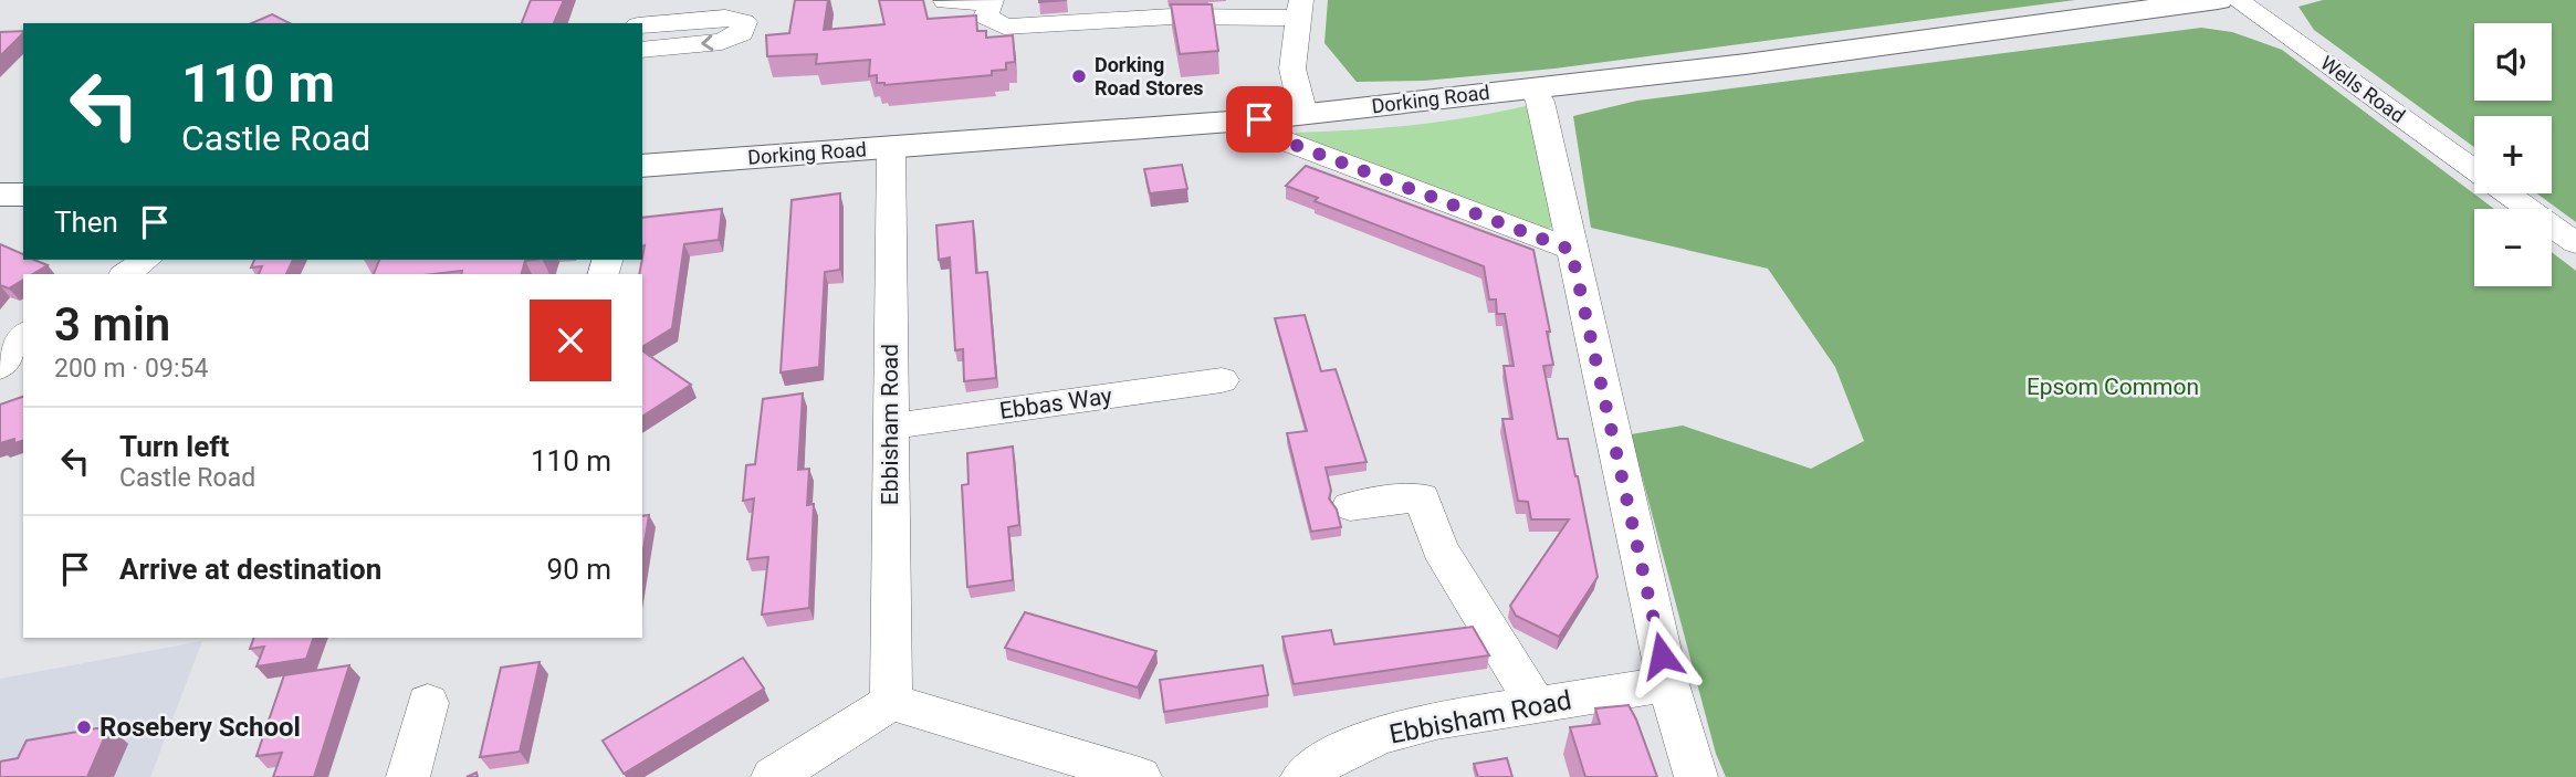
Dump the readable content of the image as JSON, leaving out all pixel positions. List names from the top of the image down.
{
  "streets": {
    "highway": ["Dorking Road"],
    "street": ["Wells Road", "Ebbas Way", "Ebbisham Road"]
  },
  "crossings": [
    ["Dorking Road", "Ebbisham Road"],
    ["Ebbas Way", "Ebbisham Road"]
  ],
  "parks": ["Epsom Common"],
  "places": ["Dorking Road Stores", "Rosebery School"],
  "page": {
    "map_buttons": ["+", "−"],
    "turn": ["110 m", "Castle Road"],
    "then": "Then",
    "heading": ["3 min", "200 m · 09:54"],
    "list": [
      {
        "name": "Turn left",
        "note": "Castle Road",
        "value": "110 m"
      },
      {
        "name": "Arrive at destination",
        "value": "90 m"
      }
    ]
  }
}
